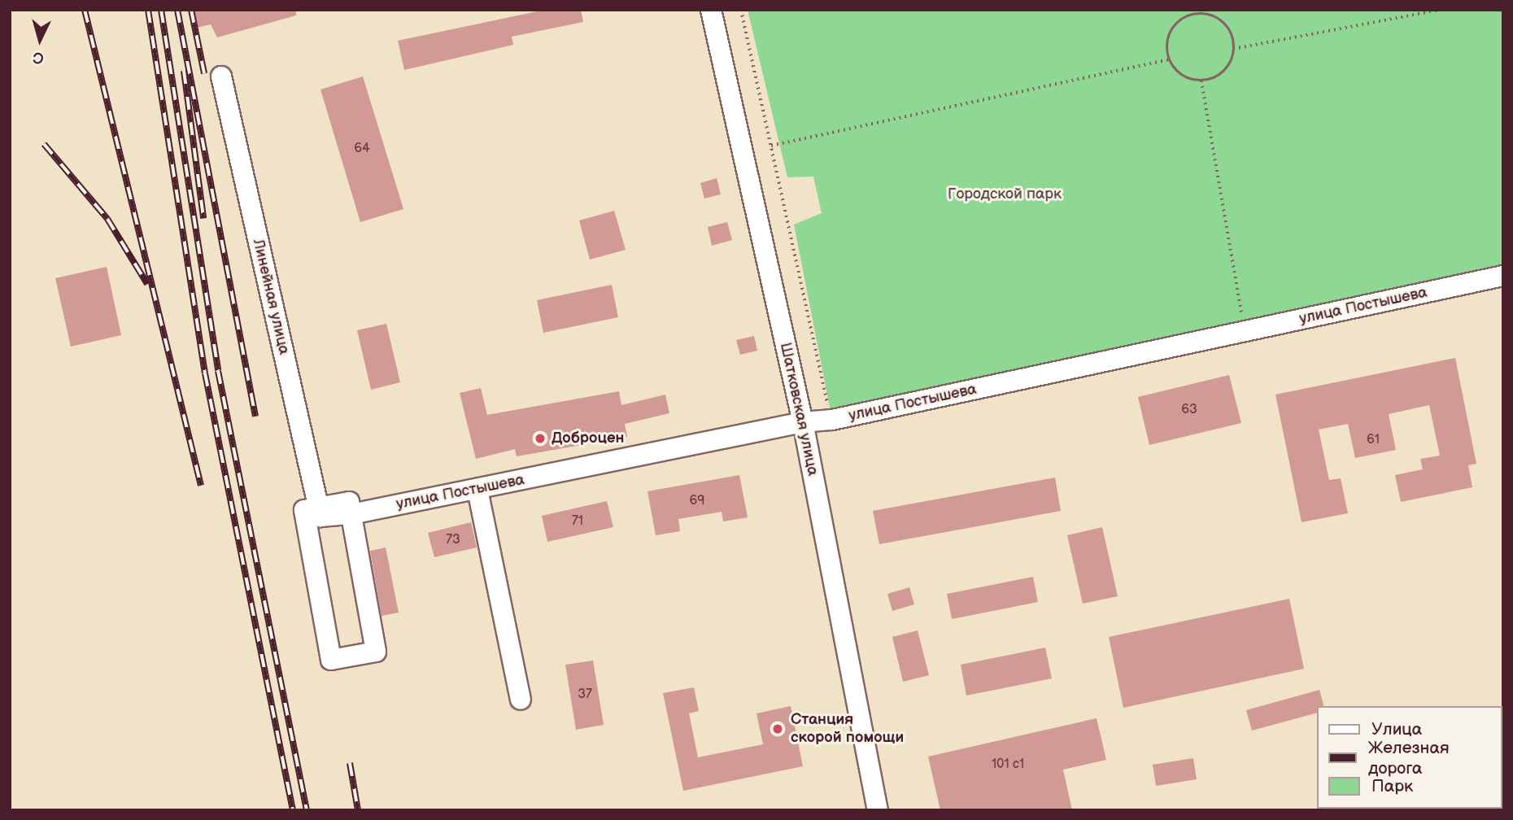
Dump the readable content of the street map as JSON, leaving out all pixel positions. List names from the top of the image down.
{
  "streets": {
    "street": ["Линейная улица", "улица Постышева", "Шатковская улица"]
  },
  "crossings": [
    ["Линейная улица", "улица Постышева"],
    ["улица Постышева", "Шатковская улица"]
  ],
  "parks": ["Городской парк"],
  "places": ["Доброцен", "Станция скорой помощи"],
  "house_numbers": [
    "64",
    "63",
    "61",
    "69",
    "71",
    "73",
    "37",
    "101 с1"
  ],
  "legend": ["Улица", "Железная дорога", "Парк"],
  "north": "bottom"
}
